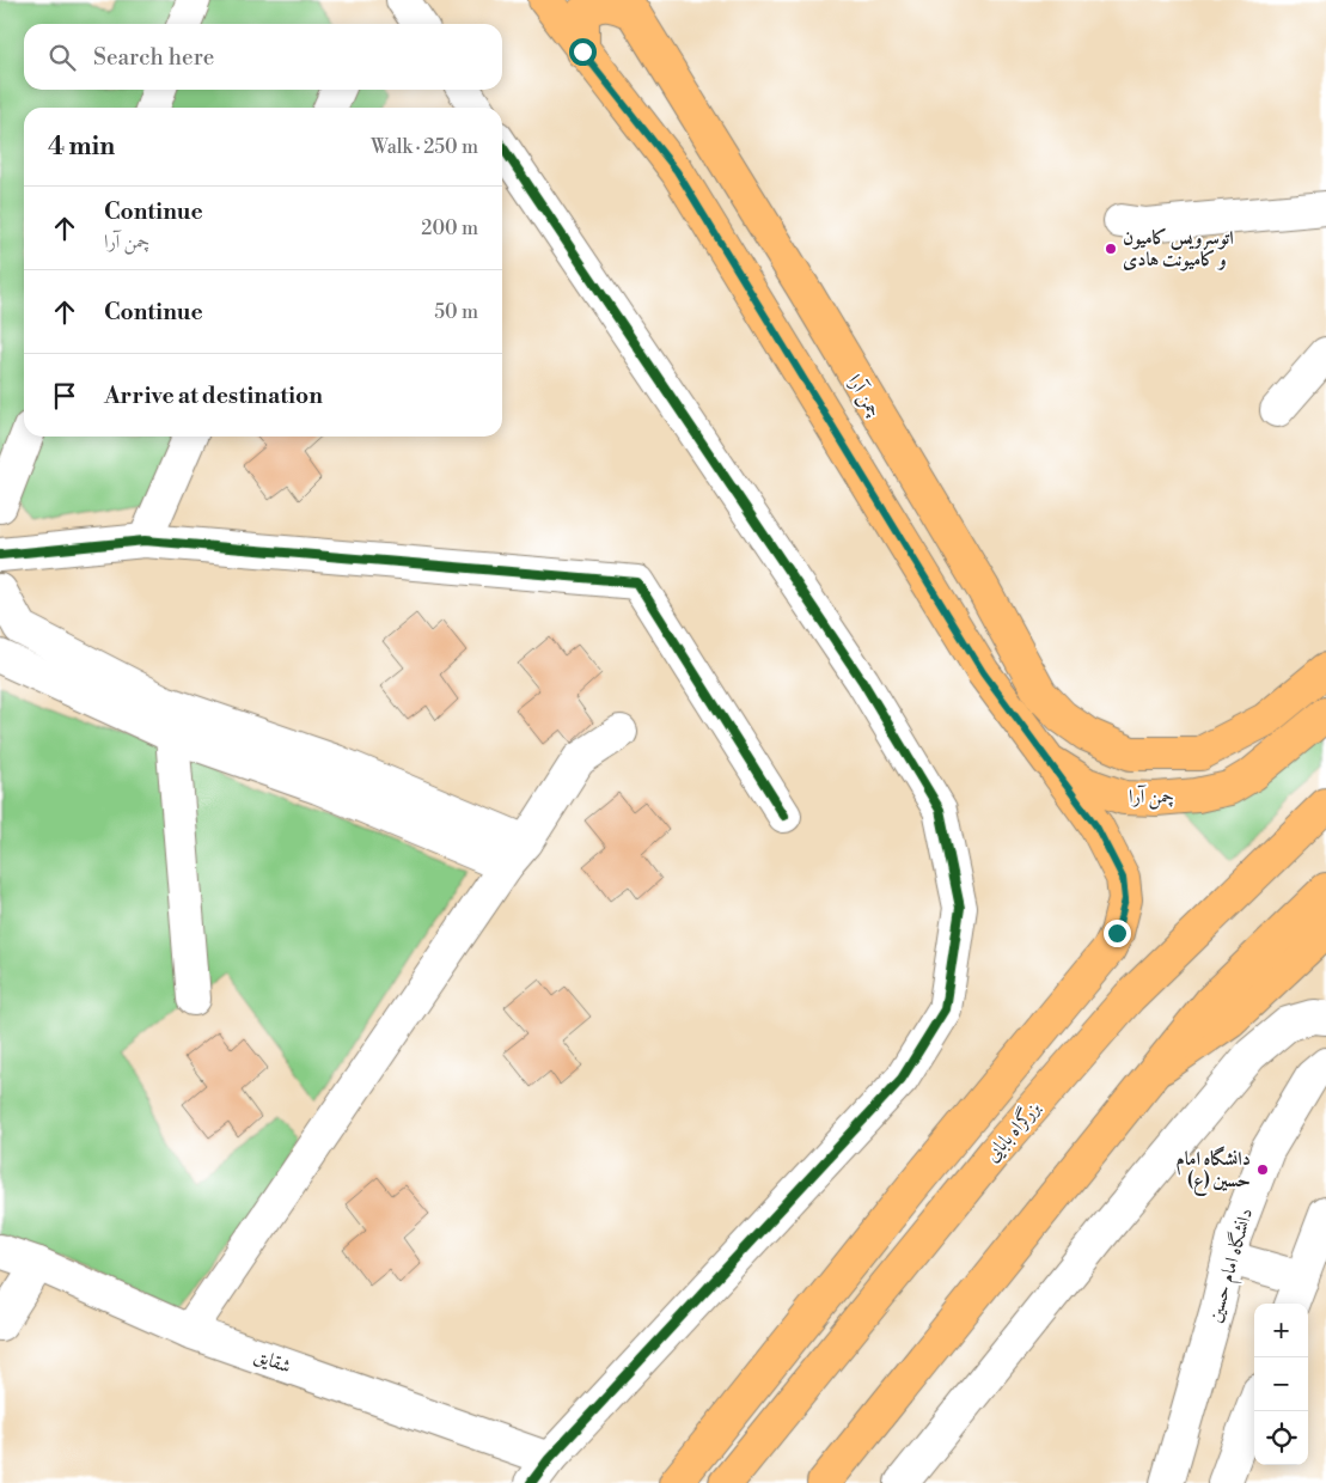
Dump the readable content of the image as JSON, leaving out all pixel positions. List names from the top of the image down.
{
  "streets": {
    "main road": ["چمن آرا", "بزرگراه بابایی"],
    "street": ["دانشگاه امام حسین", "شقایق"]
  },
  "places": ["اتوسرویس کامیون و کامیونت هادی", "دانشگاه امام حسین (ع)"],
  "page": {
    "search": "Search here",
    "heading": ["4 min", "Walk · 250 m"],
    "list": [
      ["Continue", "چمن آرا", "200 m"],
      ["Continue", "50 m"],
      "Arrive at destination"
    ],
    "map_buttons": ["+", "−"]
  }
}
